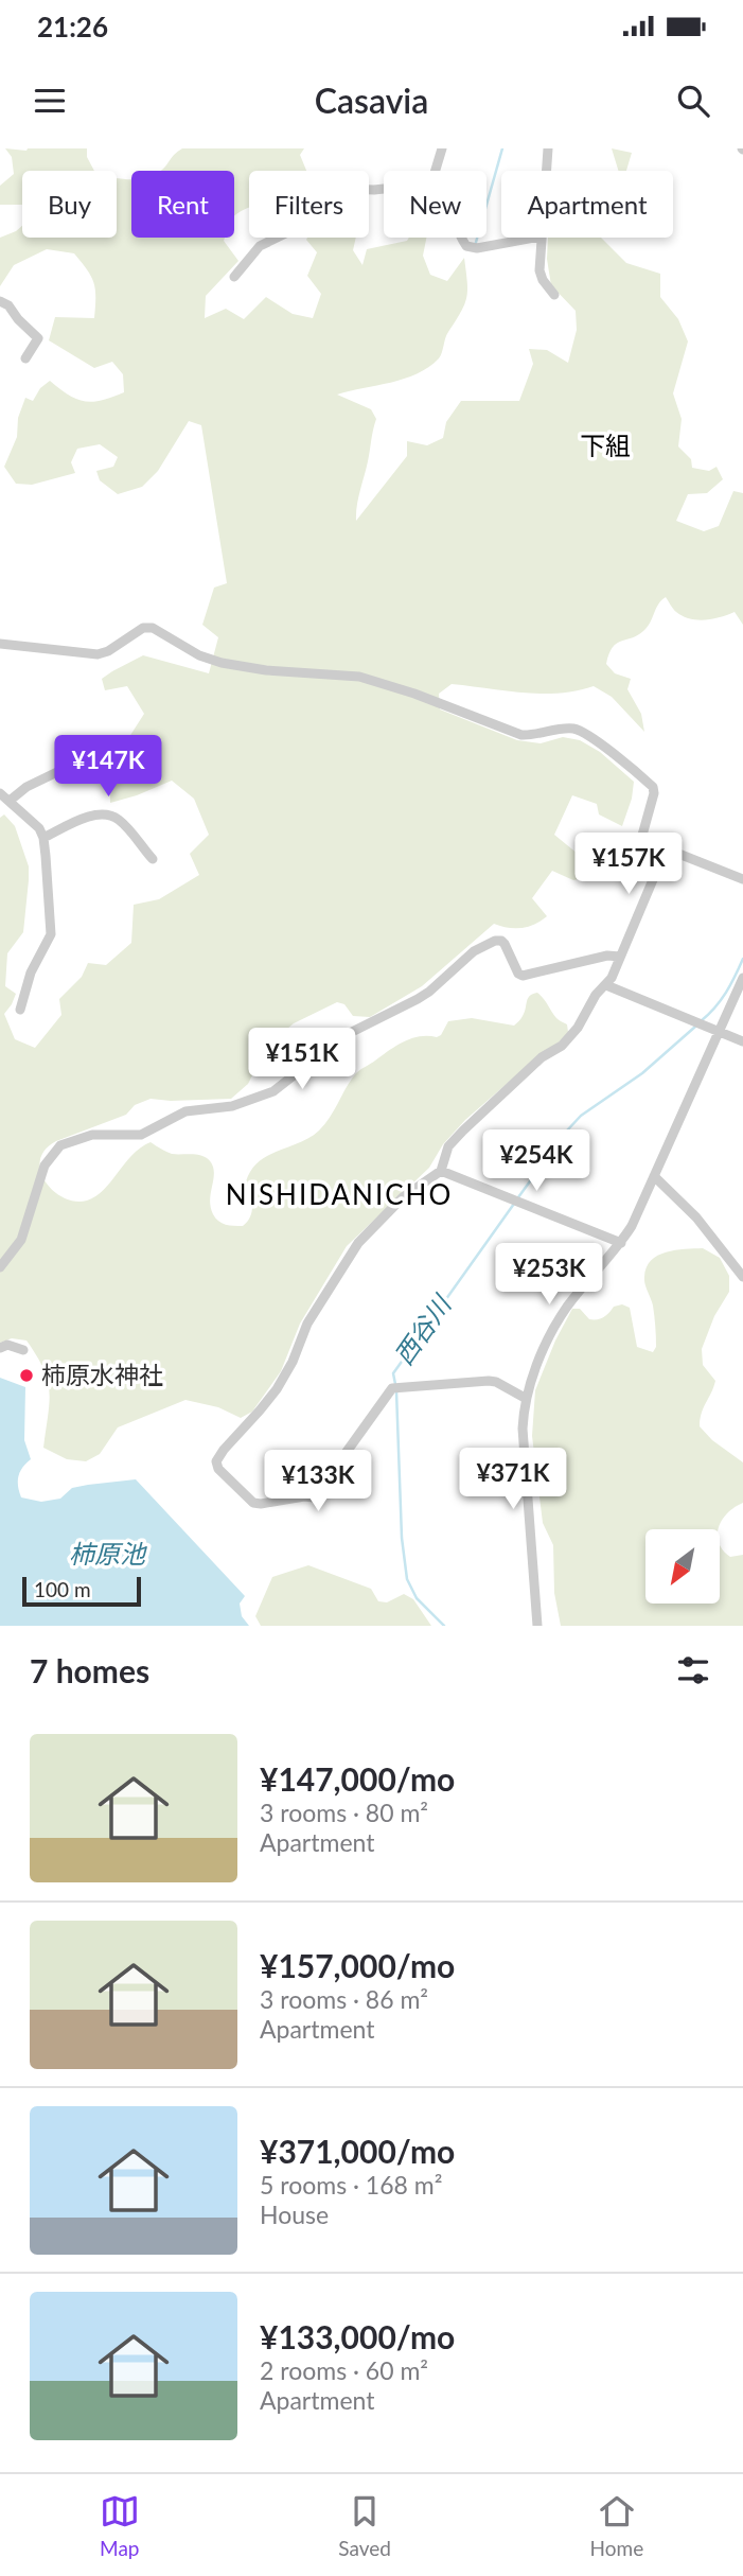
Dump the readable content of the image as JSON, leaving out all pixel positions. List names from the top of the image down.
{
  "districts": ["下組", "NISHIDANICHO"],
  "water": ["西谷川", "柿原池"],
  "places": ["柿原水神社"],
  "scale_bar": "100 m",
  "north": "bottom left",
  "page": {
    "status": "21:26",
    "header": "Casavia",
    "chip": [
      "Buy",
      "Rent",
      "Filters",
      "New",
      "Apartment"
    ],
    "price": [
      "¥147K",
      "¥157K",
      "¥151K",
      "¥254K",
      "¥253K",
      "¥371K",
      "¥133K"
    ],
    "scale": "100 m",
    "heading": "7 homes",
    "list": [
      {
        "name": "¥147,000/mo",
        "note": "3 rooms · 80 m² · Apartment"
      },
      {
        "name": "¥157,000/mo",
        "note": "3 rooms · 86 m² · Apartment"
      },
      {
        "name": "¥371,000/mo",
        "note": "5 rooms · 168 m² · House"
      },
      {
        "name": "¥133,000/mo",
        "note": "2 rooms · 60 m² · Apartment"
      }
    ],
    "tabs": ["Map", "Saved", "Home"]
  }
}
